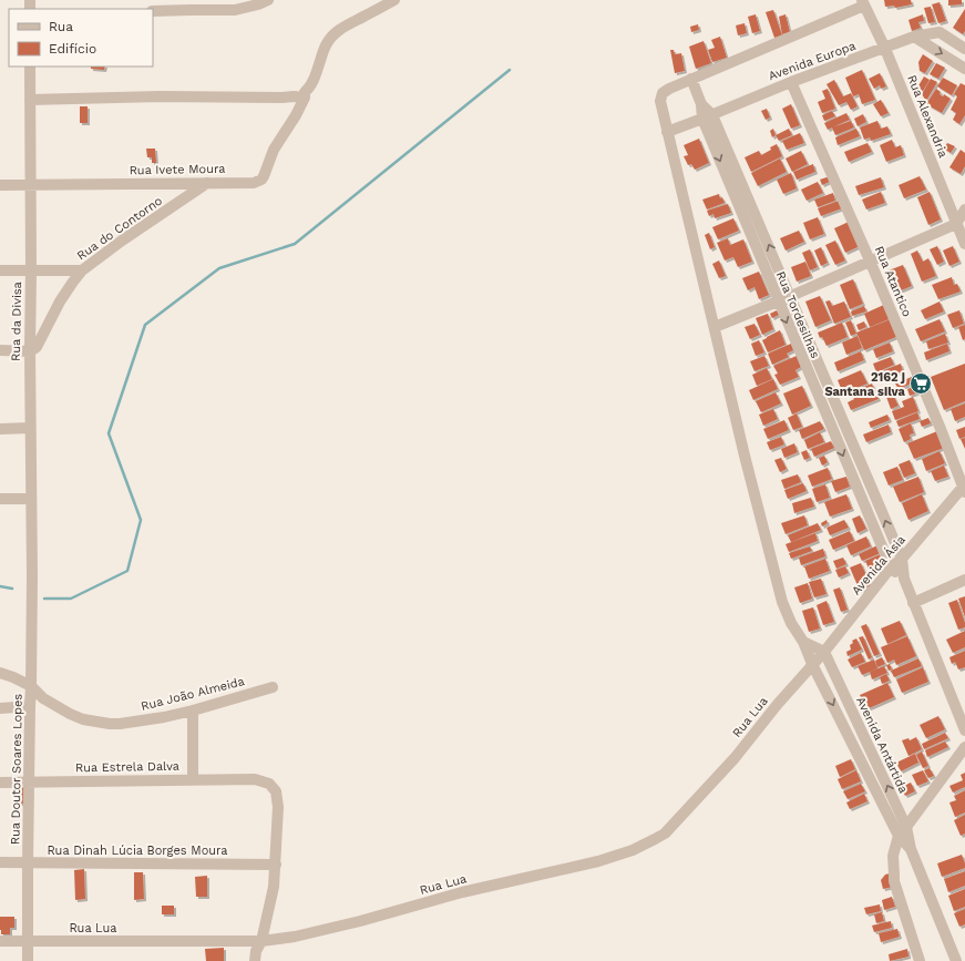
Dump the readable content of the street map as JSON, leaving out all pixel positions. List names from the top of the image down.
{
  "streets": {
    "street": [
      "Avenida Europa",
      "Rua Alexandria",
      "Rua Ivete Moura",
      "Rua do Contorno",
      "Rua Atantico",
      "Rua Tordesilhas",
      "Rua da Divisa",
      "Avenida Ásia",
      "Rua João Almeida",
      "Rua Lua",
      "Avenida Antártida",
      "Rua Estrela Dalva",
      "Rua Doutor Soares Lopes",
      "Rua Dinah Lúcia Borges Moura"
    ]
  },
  "crossings": [
    ["Avenida Europa", "Rua Alexandria"],
    ["Avenida Europa", "Rua Atantico"],
    ["Avenida Europa", "Rua Tordesilhas"],
    ["Avenida Europa", "Avenida Antártida"],
    ["Rua Ivete Moura", "Rua do Contorno"],
    ["Rua Ivete Moura", "Rua da Divisa"],
    ["Rua do Contorno", "Rua da Divisa"],
    ["Rua Atantico", "Avenida Ásia"],
    ["Rua Tordesilhas", "Avenida Ásia"],
    ["Rua Tordesilhas", "Avenida Antártida"],
    ["Rua da Divisa", "Rua Doutor Soares Lopes"],
    ["Avenida Ásia", "Rua Lua"],
    ["Avenida Ásia", "Avenida Antártida"],
    ["Rua João Almeida", "Rua Doutor Soares Lopes"],
    ["Rua Lua", "Avenida Antártida"],
    ["Rua Lua", "Rua Doutor Soares Lopes"],
    ["Rua Estrela Dalva", "Rua Doutor Soares Lopes"],
    ["Rua Estrela Dalva", "Rua Dinah Lúcia Borges Moura"],
    ["Rua Doutor Soares Lopes", "Rua Dinah Lúcia Borges Moura"]
  ],
  "places": {
    "supermarket": ["2162 j Santana silva"]
  },
  "legend": ["Rua", "Edifício"]
}
